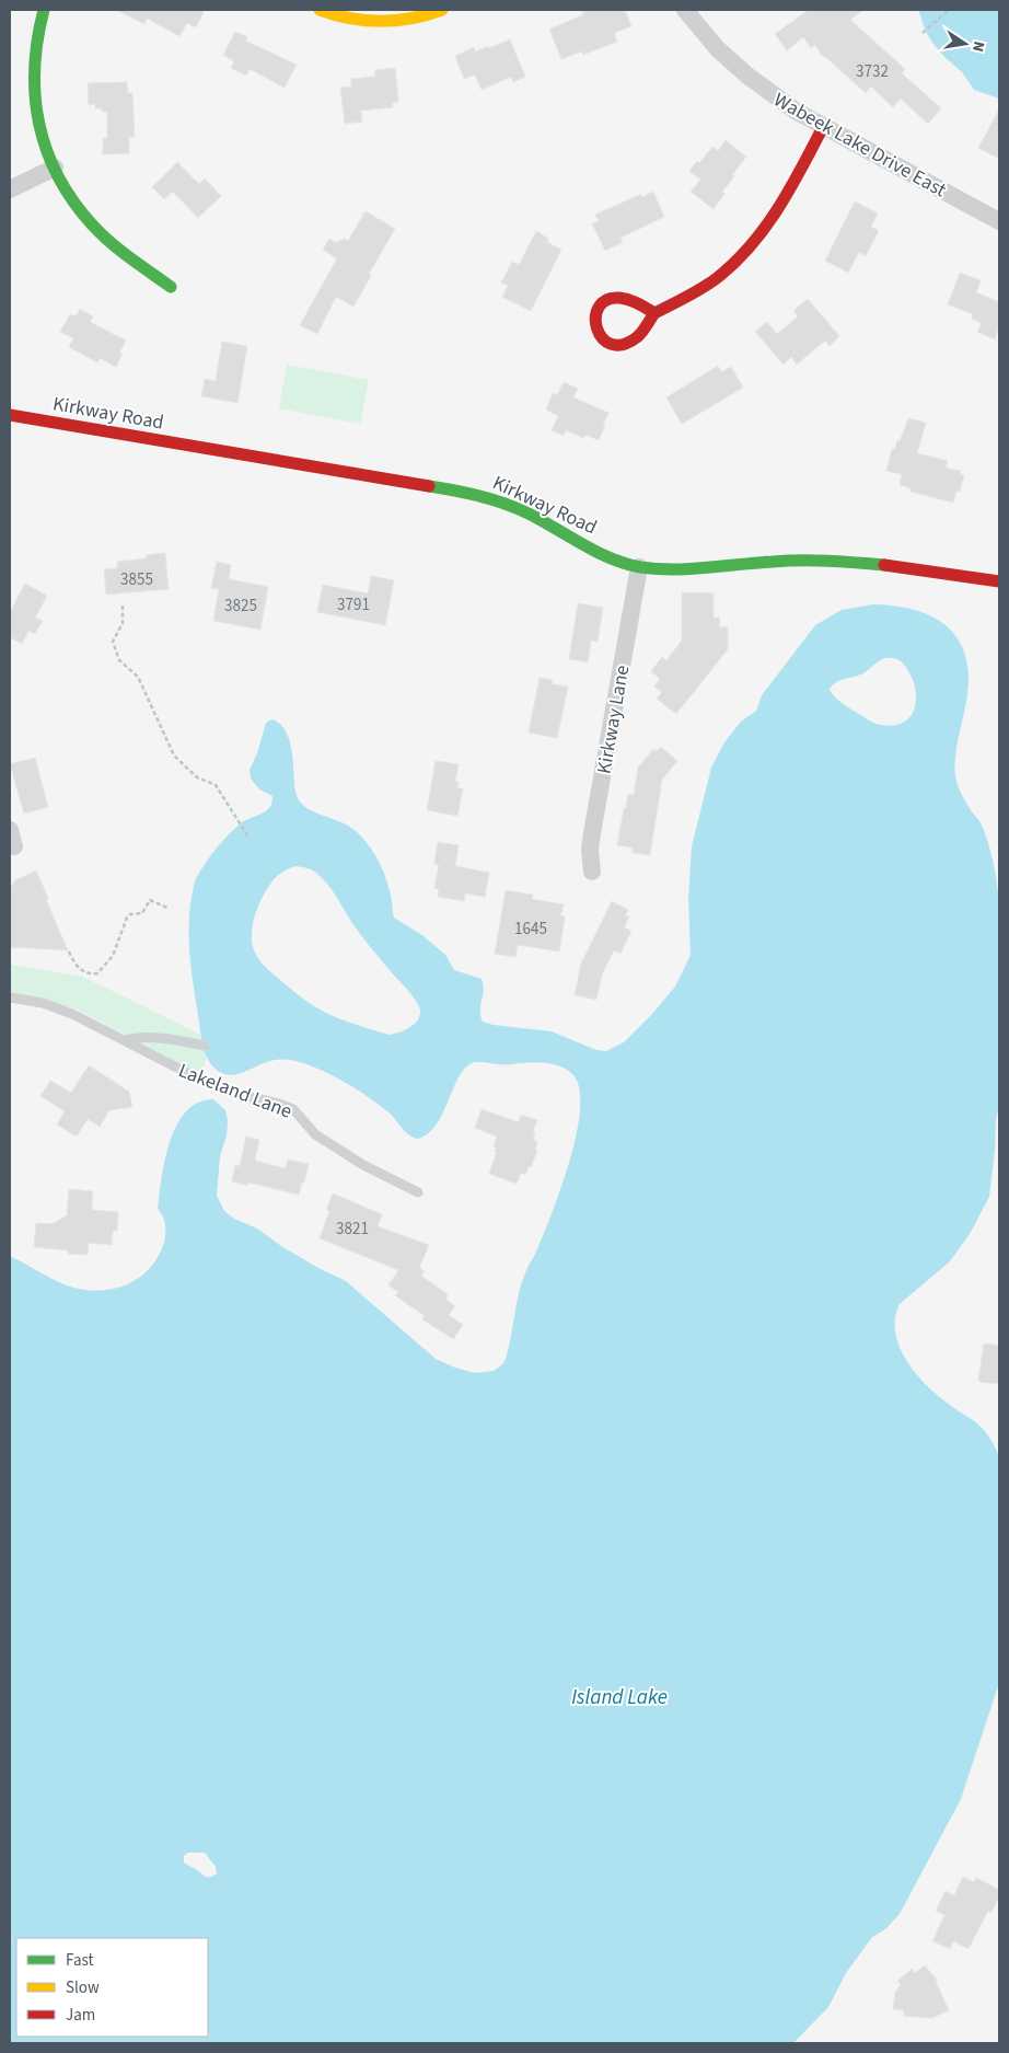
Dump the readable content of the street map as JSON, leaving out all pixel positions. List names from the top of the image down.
{
  "streets": {
    "street": ["Wabeek Lake Drive East", "Kirkway Road", "Kirkway Lane"],
    "lane": ["Lakeland Lane"]
  },
  "crossings": [
    ["Kirkway Road", "Kirkway Lane"]
  ],
  "water": ["Island Lake"],
  "house_numbers": [
    "3732",
    "3855",
    "3791",
    "3825",
    "1645",
    "3821"
  ],
  "legend": ["Fast", "Slow", "Jam"],
  "north": "right"
}
